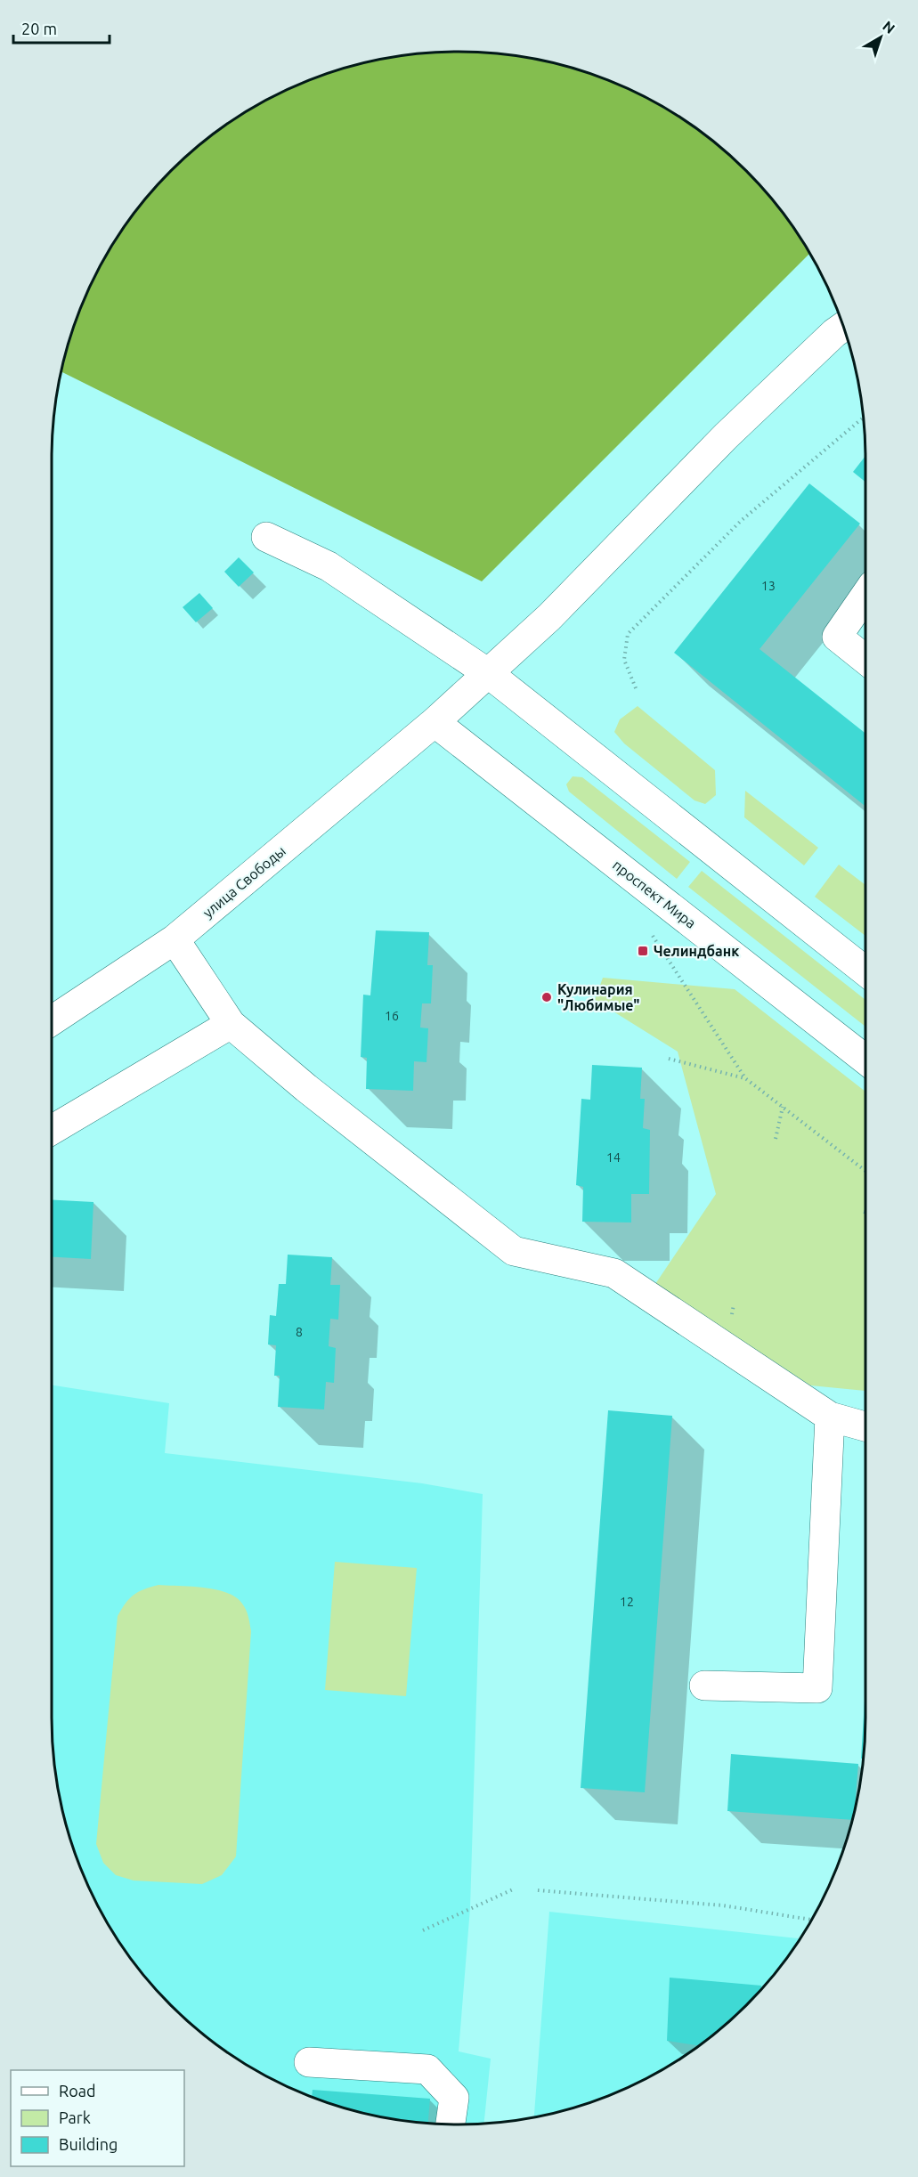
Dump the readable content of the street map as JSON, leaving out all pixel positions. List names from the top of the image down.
{
  "streets": {
    "street": ["улица Свободы", "проспект Мира"]
  },
  "crossings": [
    ["улица Свободы", "проспект Мира"]
  ],
  "places": {
    "transit": ["Челиндбанк"],
    "other": ["Кулинария \"Любимые\""]
  },
  "house_numbers": [
    "13",
    "16",
    "14",
    "8",
    "12"
  ],
  "legend": ["Road", "Park", "Building"],
  "scale_bar": "20 m",
  "north": "top right"
}
